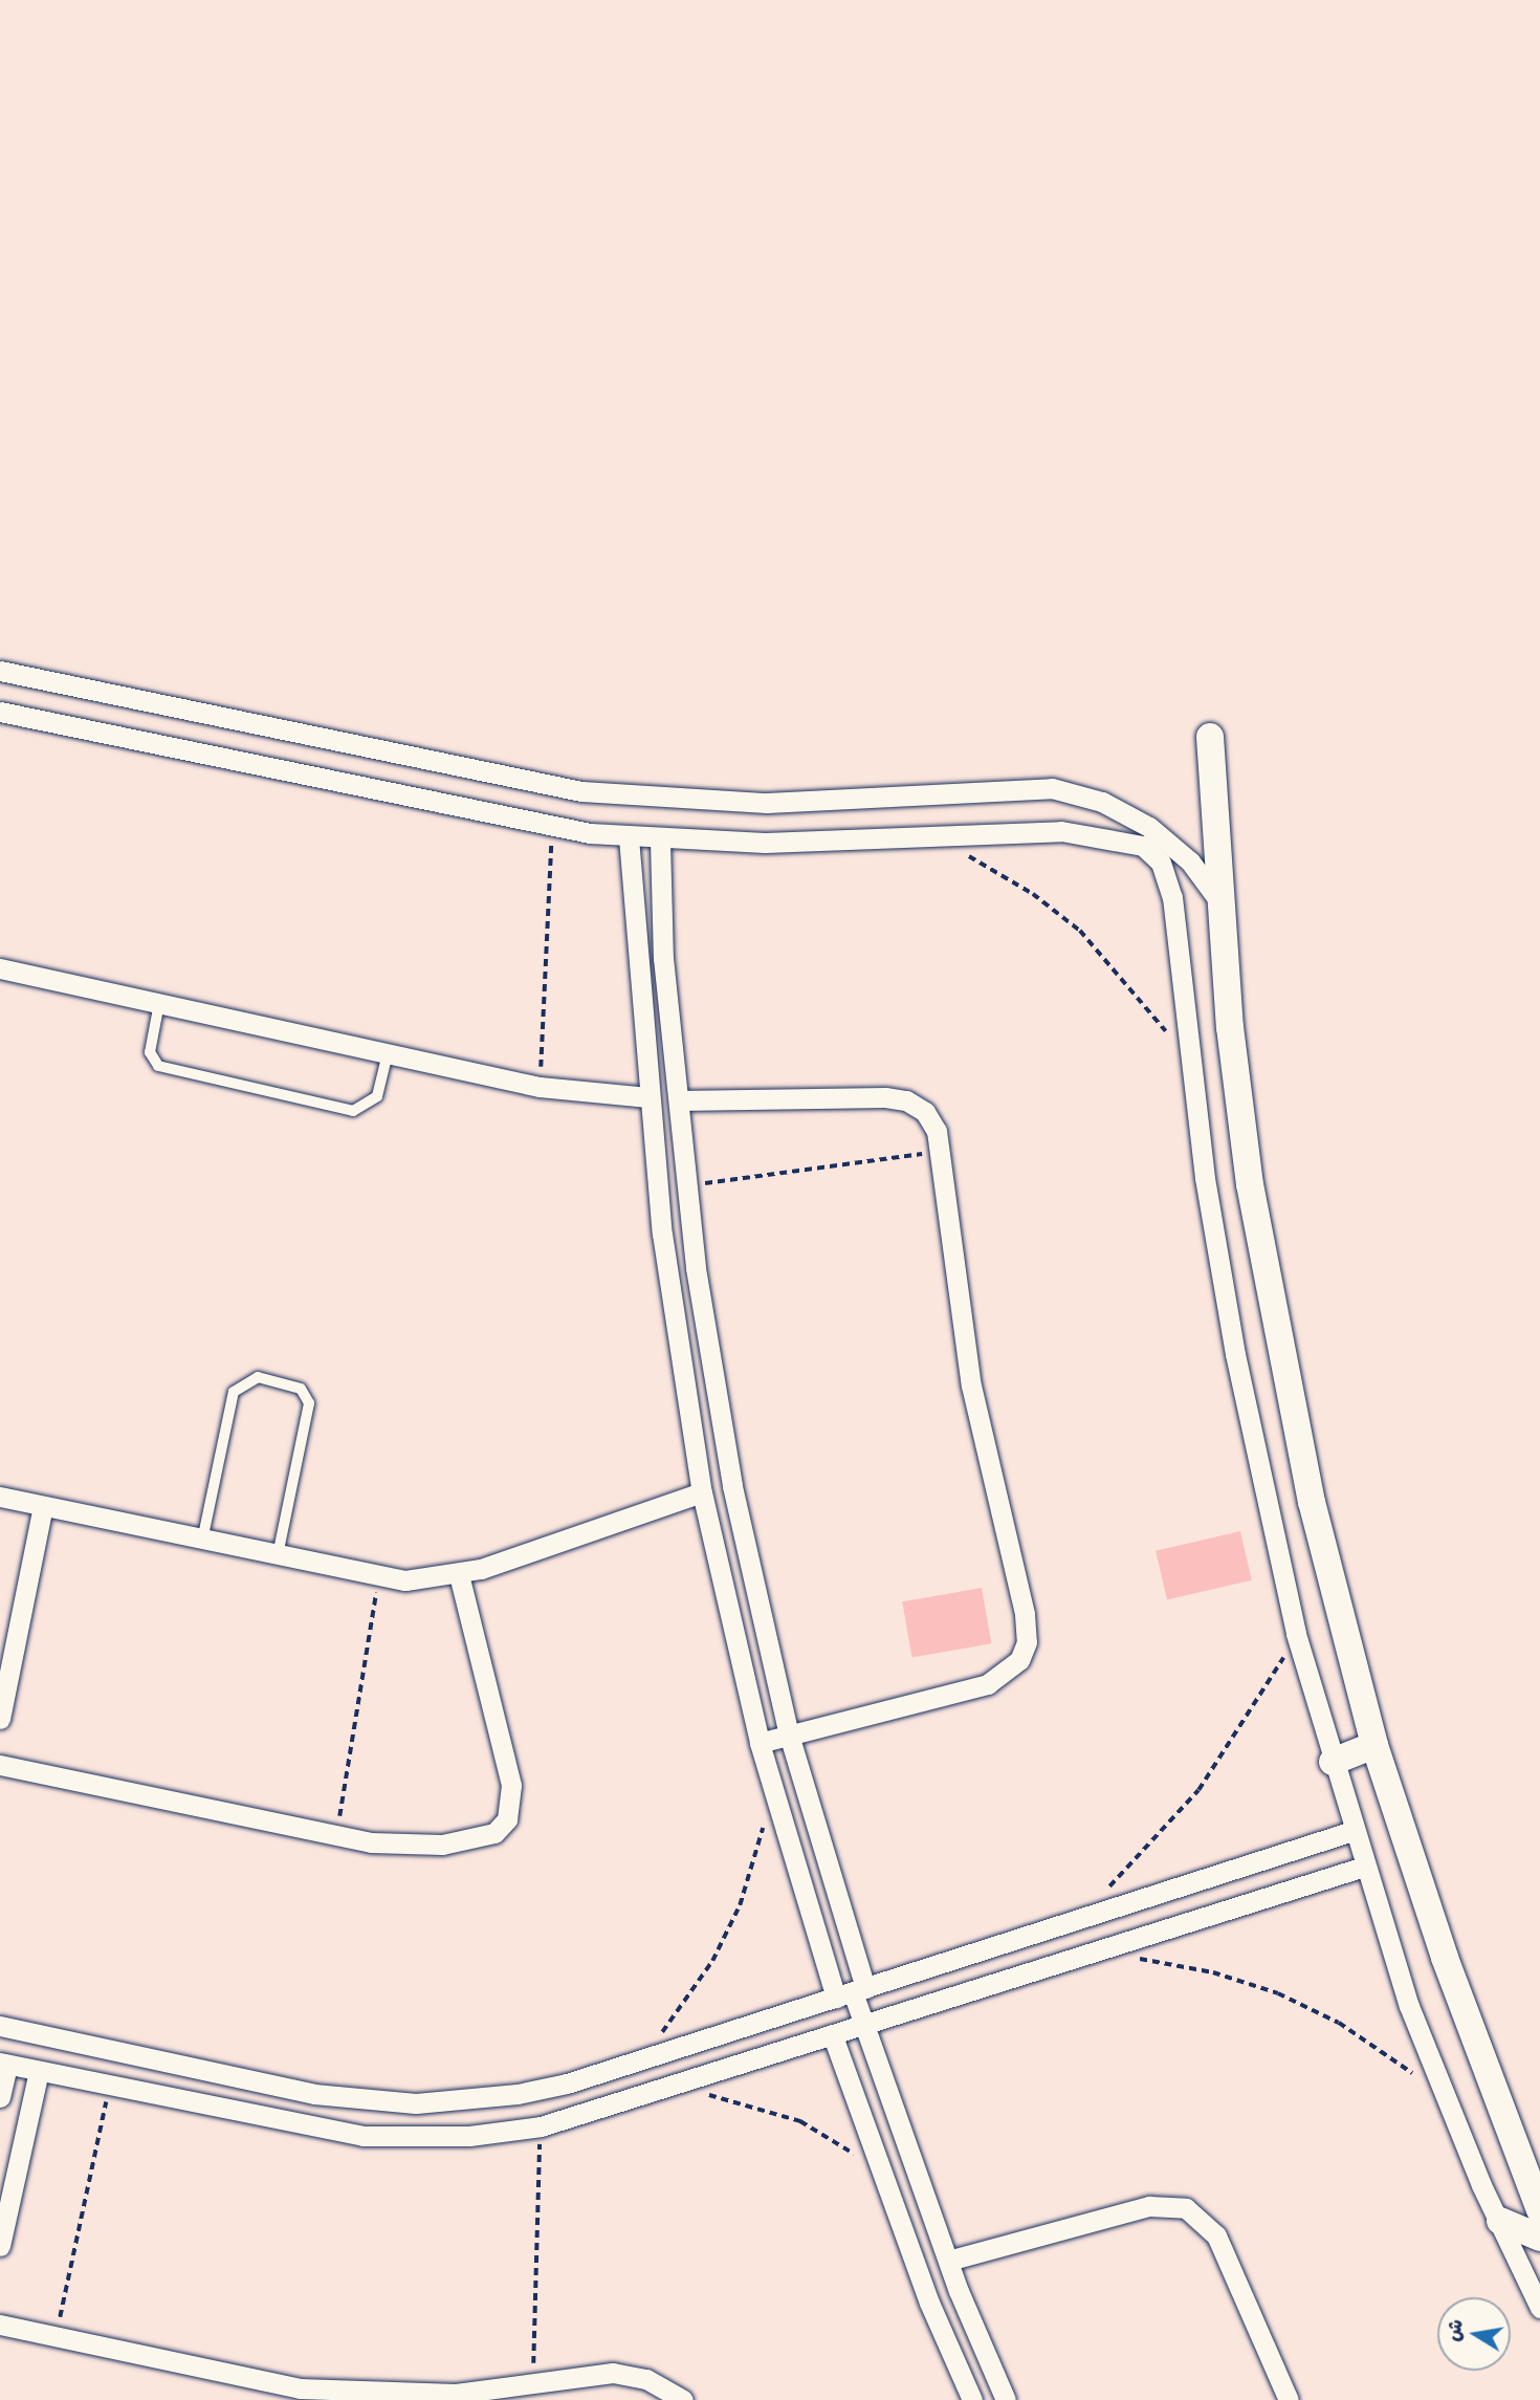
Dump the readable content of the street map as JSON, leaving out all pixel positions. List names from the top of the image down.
{
  "north": "left"
}
